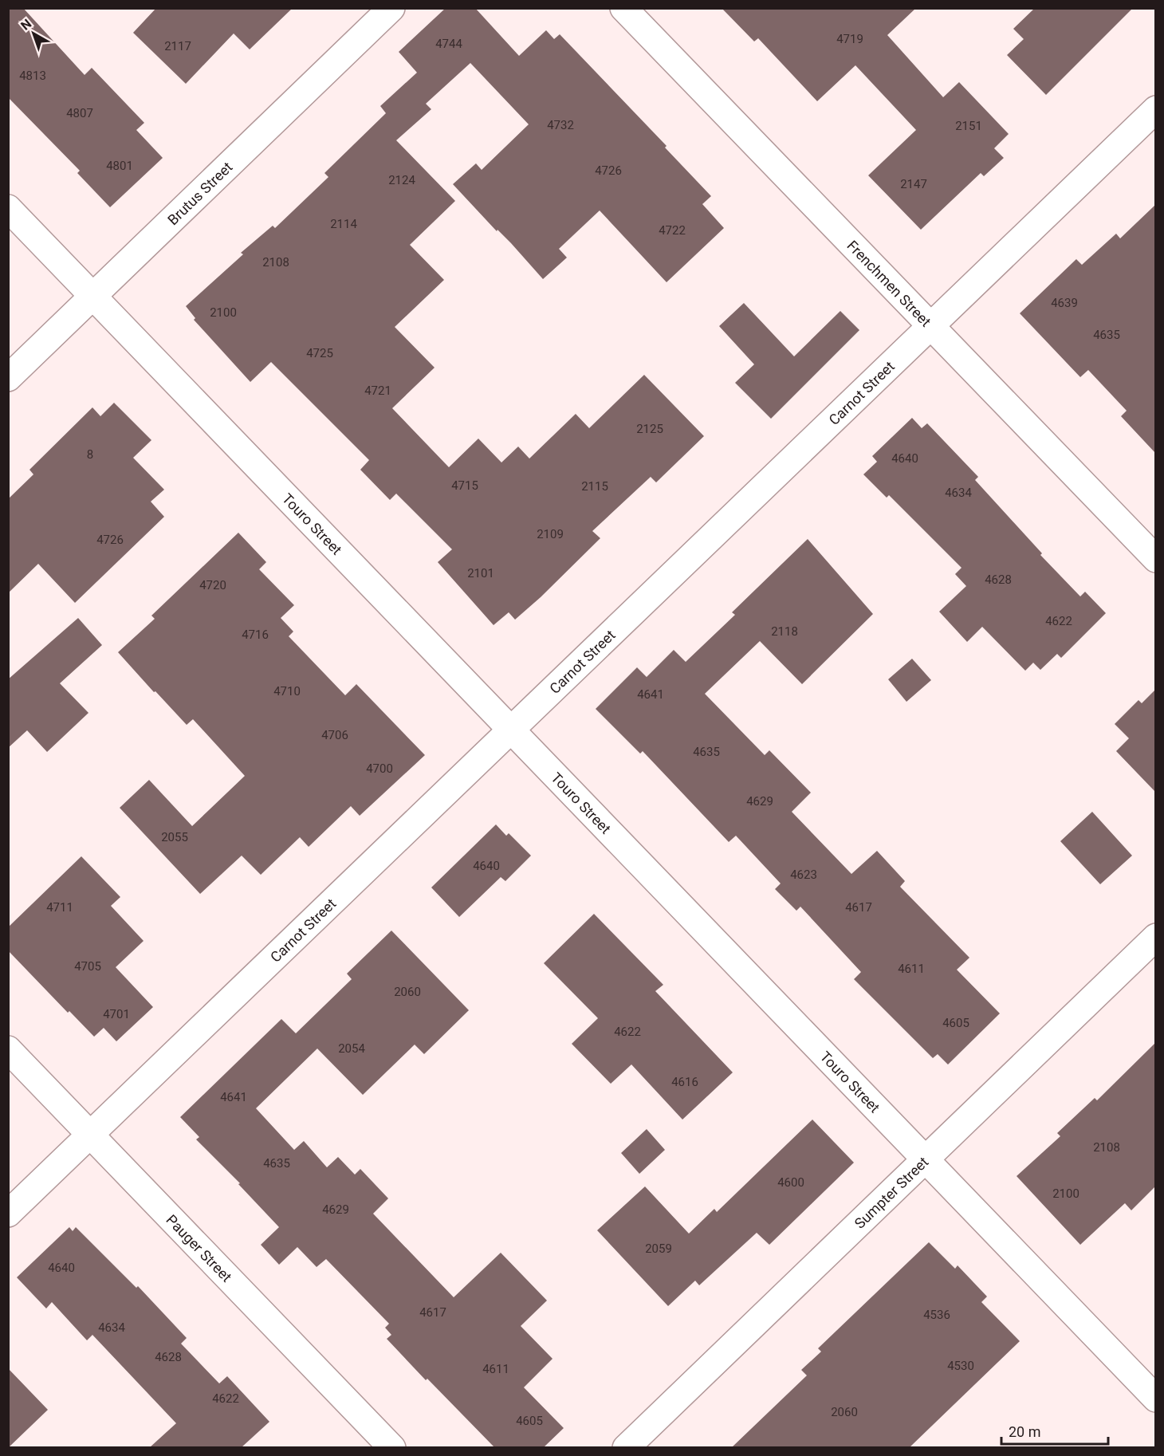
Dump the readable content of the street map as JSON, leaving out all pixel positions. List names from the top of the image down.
{
  "streets": {
    "street": [
      "Brutus Street",
      "Frenchmen Street",
      "Carnot Street",
      "Touro Street",
      "Sumpter Street",
      "Pauger Street"
    ]
  },
  "crossings": [
    ["Brutus Street", "Touro Street"],
    ["Frenchmen Street", "Carnot Street"],
    ["Carnot Street", "Touro Street"],
    ["Carnot Street", "Pauger Street"],
    ["Touro Street", "Sumpter Street"]
  ],
  "house_numbers": [
    "4719",
    "4744",
    "2117",
    "4813",
    "4807",
    "4732",
    "2151",
    "4801",
    "4726",
    "2124",
    "2147",
    "2114",
    "4722",
    "2108",
    "4639",
    "2100",
    "4635",
    "4725",
    "4721",
    "2125",
    "8",
    "4640",
    "4715",
    "2115",
    "4634",
    "2109",
    "4726",
    "2101",
    "4628",
    "4720",
    "4622",
    "2118",
    "4716",
    "4710",
    "4641",
    "4706",
    "4635",
    "4700",
    "4629",
    "2055",
    "4640",
    "4623",
    "4711",
    "4617",
    "4705",
    "4611",
    "2060",
    "4701",
    "4605",
    "4622",
    "2054",
    "4616",
    "4641",
    "2108",
    "4635",
    "4600",
    "2100",
    "4629",
    "2059",
    "4640",
    "4617",
    "4536",
    "4634",
    "4628",
    "4530",
    "4611",
    "4622",
    "2060",
    "4605"
  ],
  "scale_bar": "20 m",
  "north": "top left"
}
